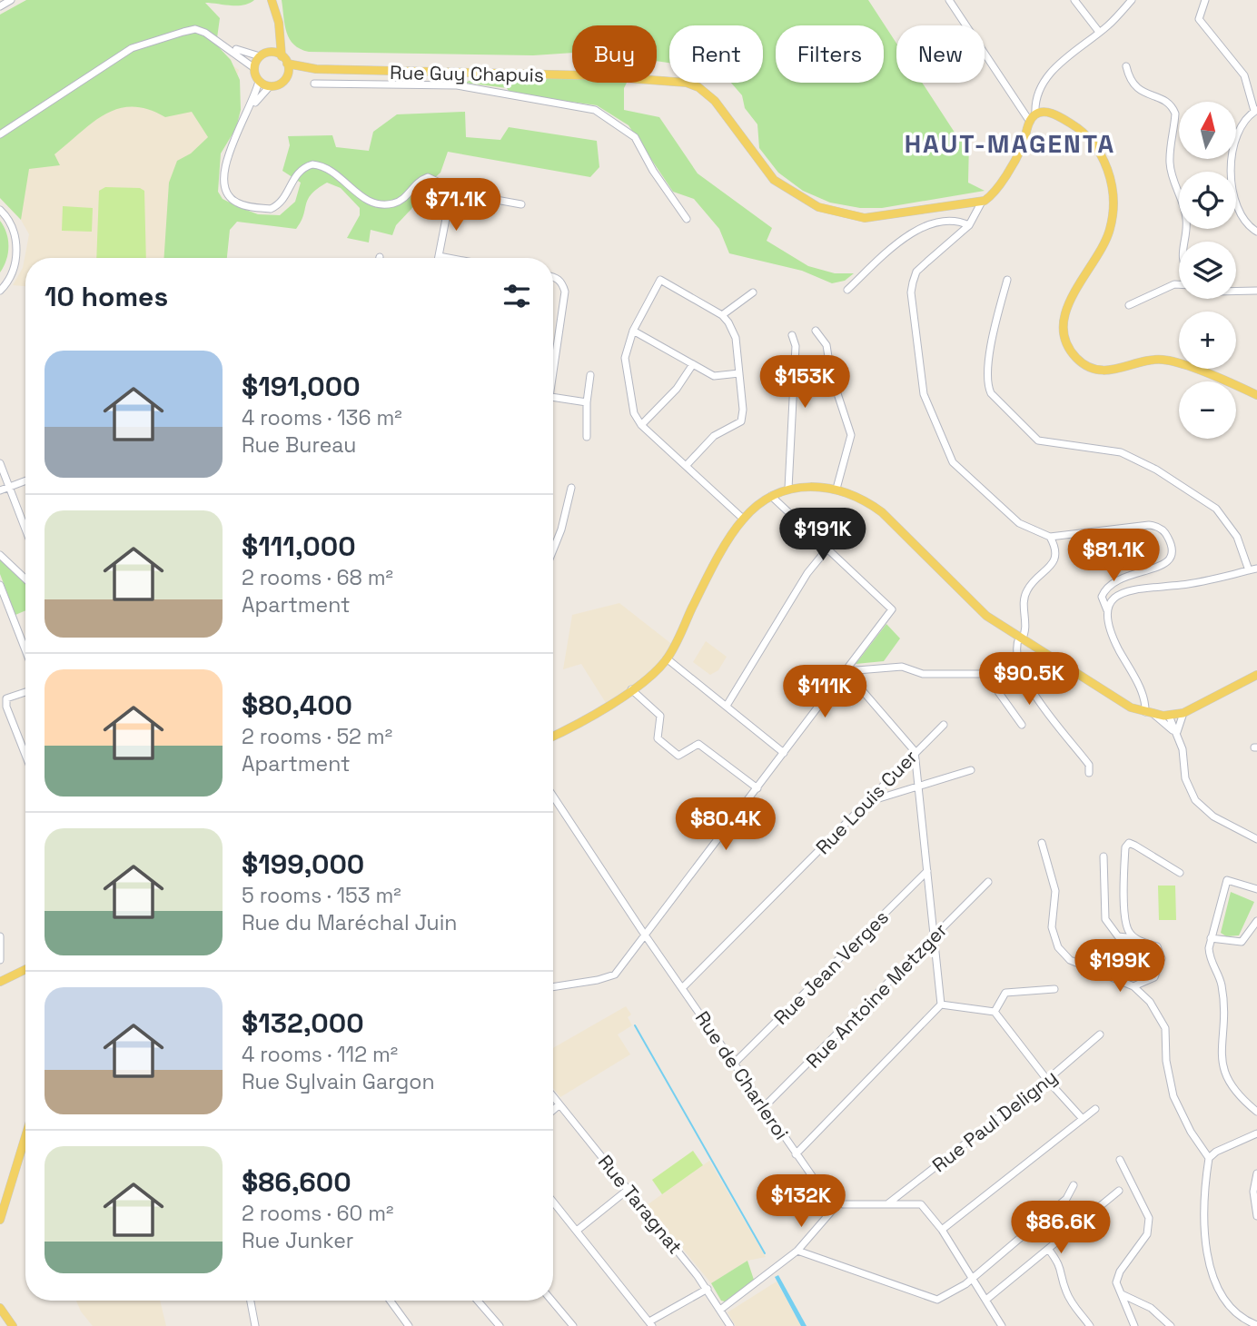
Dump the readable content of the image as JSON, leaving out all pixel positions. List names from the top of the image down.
{
  "streets": {
    "main road": ["Rue Guy Chapuis"],
    "street": [
      "Rue Louis Cuer",
      "Rue Jean Verges",
      "Rue Antoine Metzger",
      "Rue de Charleroi",
      "Rue Paul Deligny",
      "Rue Taragnat"
    ]
  },
  "crossings": [
    ["Rue Louis Cuer", "Rue de Charleroi"],
    ["Rue Jean Verges", "Rue de Charleroi"],
    ["Rue Antoine Metzger", "Rue de Charleroi"]
  ],
  "districts": ["HAUT-MAGENTA"],
  "north": "top",
  "page": {
    "chip": [
      "Buy",
      "Rent",
      "Filters",
      "New"
    ],
    "map_buttons": ["+", "−"],
    "price": [
      "$71.1K",
      "$153K",
      "$191K",
      "$81.1K",
      "$90.5K",
      "$111K",
      "$80.4K",
      "$199K",
      "$132K",
      "$86.6K"
    ],
    "heading": "10 homes",
    "list": [
      {
        "name": "$191,000",
        "note": "4 rooms · 136 m² · Rue Bureau"
      },
      {
        "name": "$111,000",
        "note": "2 rooms · 68 m² · Apartment"
      },
      {
        "name": "$80,400",
        "note": "2 rooms · 52 m² · Apartment"
      },
      {
        "name": "$199,000",
        "note": "5 rooms · 153 m² · Rue du Maréchal Juin"
      },
      {
        "name": "$132,000",
        "note": "4 rooms · 112 m² · Rue Sylvain Gargon"
      },
      {
        "name": "$86,600",
        "note": "2 rooms · 60 m² · Rue Junker"
      }
    ]
  }
}
